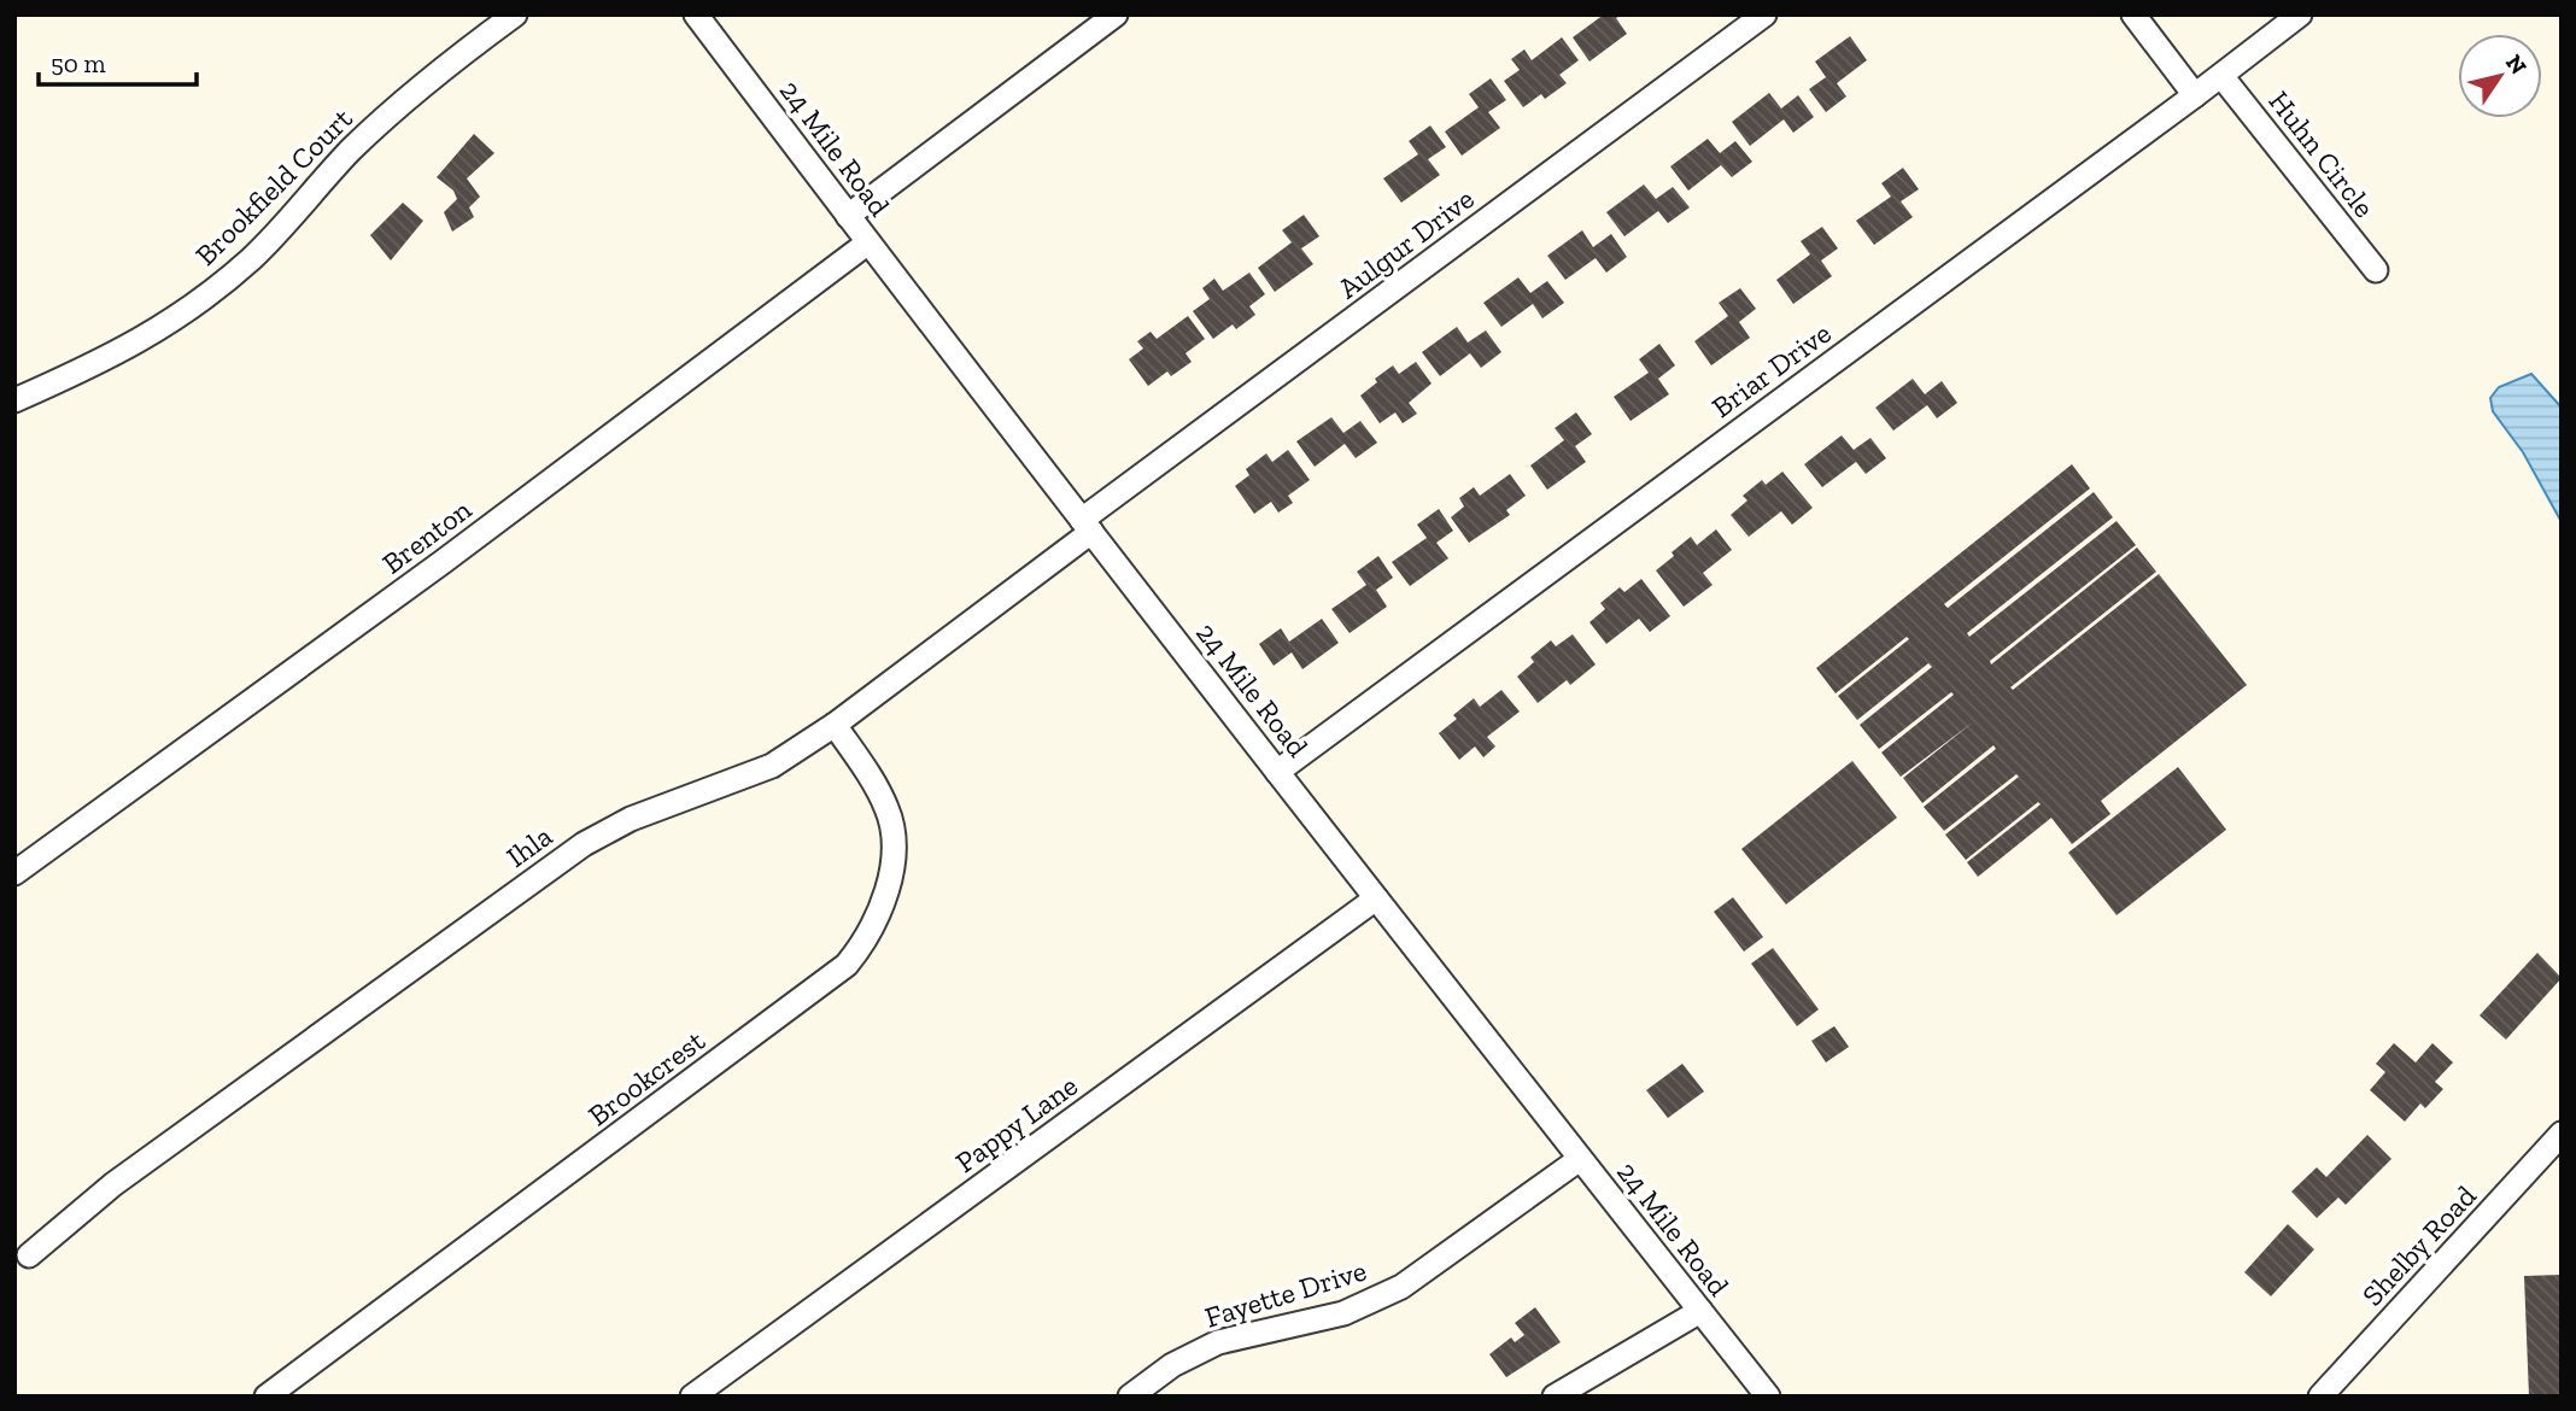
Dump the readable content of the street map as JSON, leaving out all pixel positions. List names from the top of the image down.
{
  "streets": {
    "street": [
      "24 Mile Road",
      "Huhn Circle",
      "Brookfield Court",
      "Aulgur Drive",
      "Briar Drive",
      "Brenton",
      "Ihla",
      "Brookcrest",
      "Pappy Lane",
      "Shelby Road",
      "Fayette Drive"
    ]
  },
  "crossings": [
    ["24 Mile Road", "Aulgur Drive"],
    ["24 Mile Road", "Briar Drive"],
    ["24 Mile Road", "Brenton"],
    ["24 Mile Road", "Ihla"],
    ["24 Mile Road", "Pappy Lane"],
    ["24 Mile Road", "Fayette Drive"],
    ["Huhn Circle", "Briar Drive"],
    ["Aulgur Drive", "Ihla"],
    ["Ihla", "Brookcrest"]
  ],
  "scale_bar": "50 m",
  "north": "top right"
}
